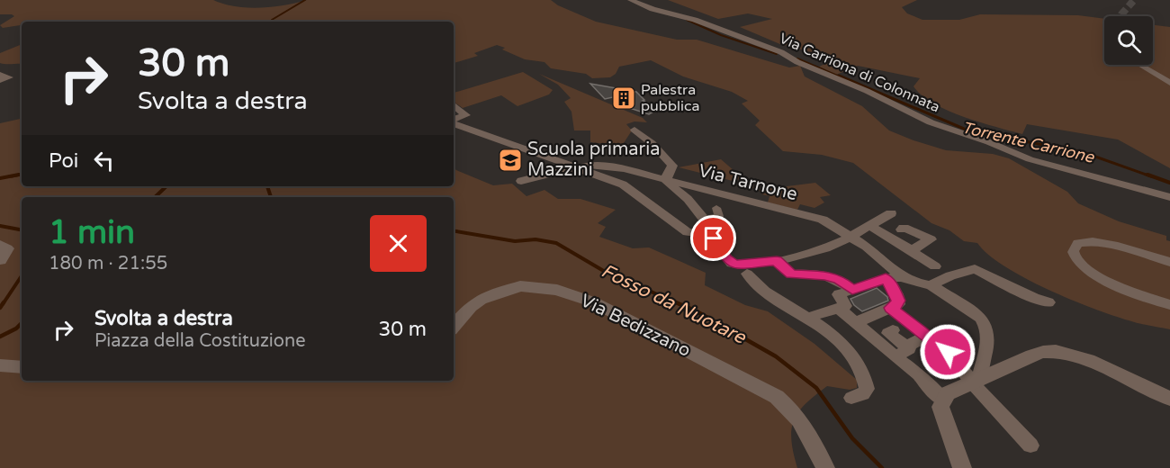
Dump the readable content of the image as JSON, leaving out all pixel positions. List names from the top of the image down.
{
  "streets": {
    "street": ["Via Carriona di Colonnata", "Via Tarnone", "Via Bedizzano"]
  },
  "water": ["Torrente Carrione", "Fosso da Nuotare"],
  "places": {
    "building": ["Palestra pubblica"],
    "school or university": ["Scuola primaria Mazzini"]
  },
  "page": {
    "turn": ["30 m", "Svolta a destra"],
    "then": "Poi",
    "heading": ["1 min", "180 m · 21:55"],
    "list": [
      {
        "name": "Svolta a destra",
        "note": "Piazza della Costituzione",
        "value": "30 m"
      }
    ]
  }
}
